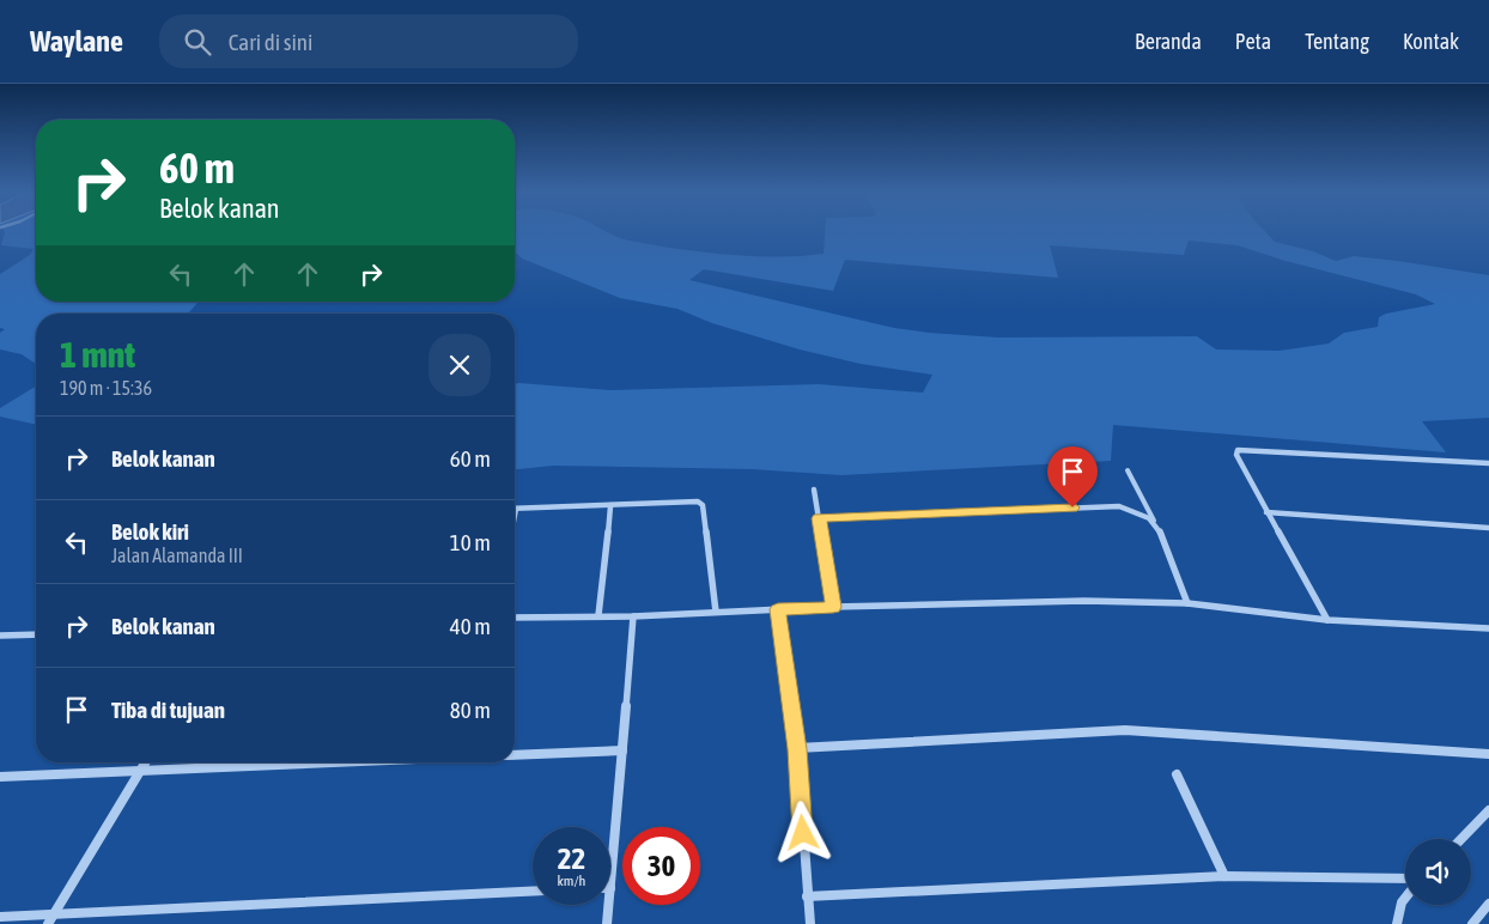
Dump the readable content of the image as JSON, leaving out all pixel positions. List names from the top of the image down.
{
  "page": {
    "header": "Waylane",
    "search": "Cari di sini",
    "nav": [
      "Beranda",
      "Peta",
      "Tentang",
      "Kontak"
    ],
    "turn": ["60 m", "Belok kanan"],
    "heading": ["1 mnt", "190 m · 15:36"],
    "list": [
      {
        "name": "Belok kanan",
        "value": "60 m"
      },
      {
        "name": "Belok kiri",
        "note": "Jalan Alamanda III",
        "value": "10 m"
      },
      {
        "name": "Belok kanan",
        "value": "40 m"
      },
      {
        "name": "Tiba di tujuan",
        "value": "80 m"
      }
    ],
    "speed": "22 km/h",
    "limit": "30"
  }
}
